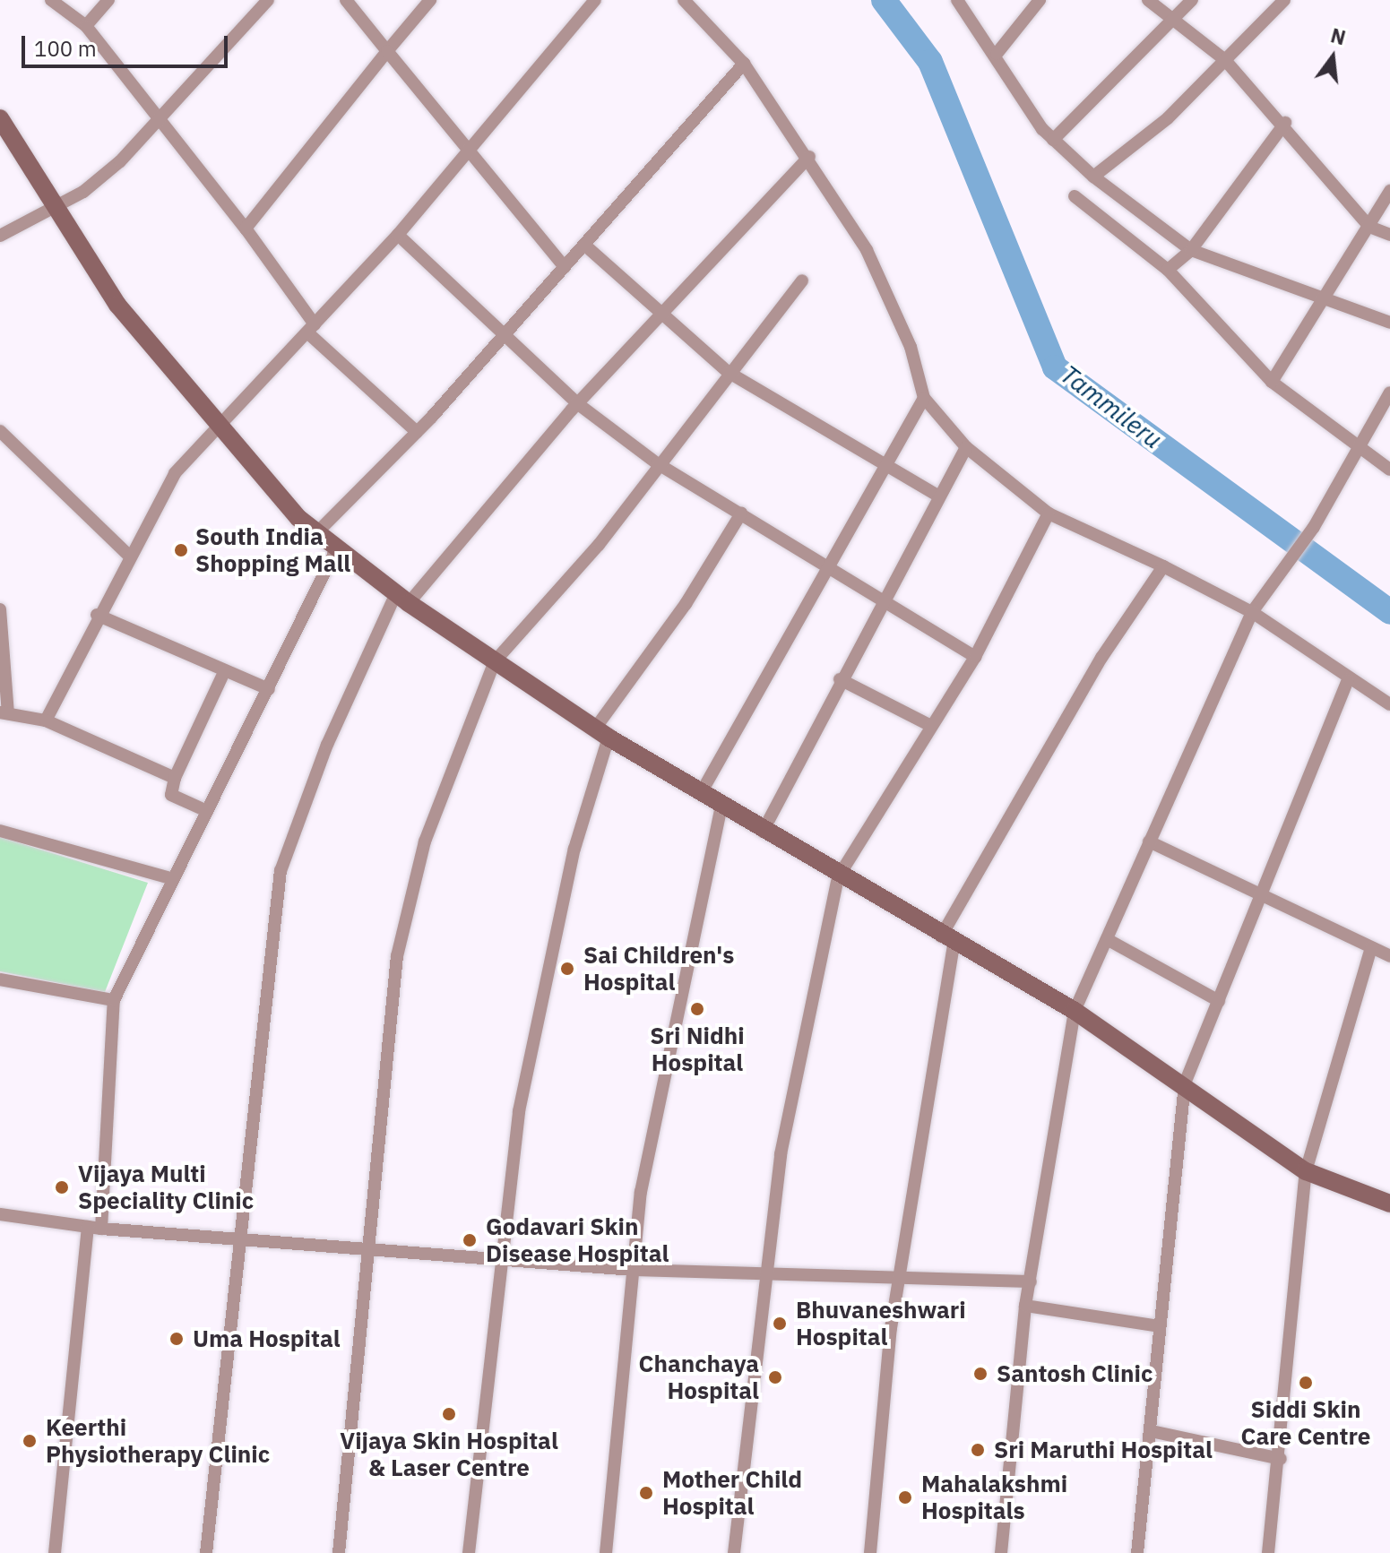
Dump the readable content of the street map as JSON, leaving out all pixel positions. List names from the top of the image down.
{
  "water": ["Tammileru"],
  "places": [
    "South India Shopping Mall",
    "Sai Children's Hospital",
    "Sri Nidhi Hospital",
    "Vijaya Multi Speciality Clinic",
    "Godavari Skin Disease Hospital",
    "Bhuvaneshwari Hospital",
    "Uma Hospital",
    "Santosh Clinic",
    "Chanchaya Hospital",
    "Siddi Skin Care Centre",
    "Vijaya Skin Hospital & Laser Centre",
    "Keerthi Physiotherapy Clinic",
    "Sri Maruthi Hospital",
    "Mother Child Hospital",
    "Mahalakshmi Hospitals"
  ],
  "scale_bar": "100 m",
  "north": "top"
}
